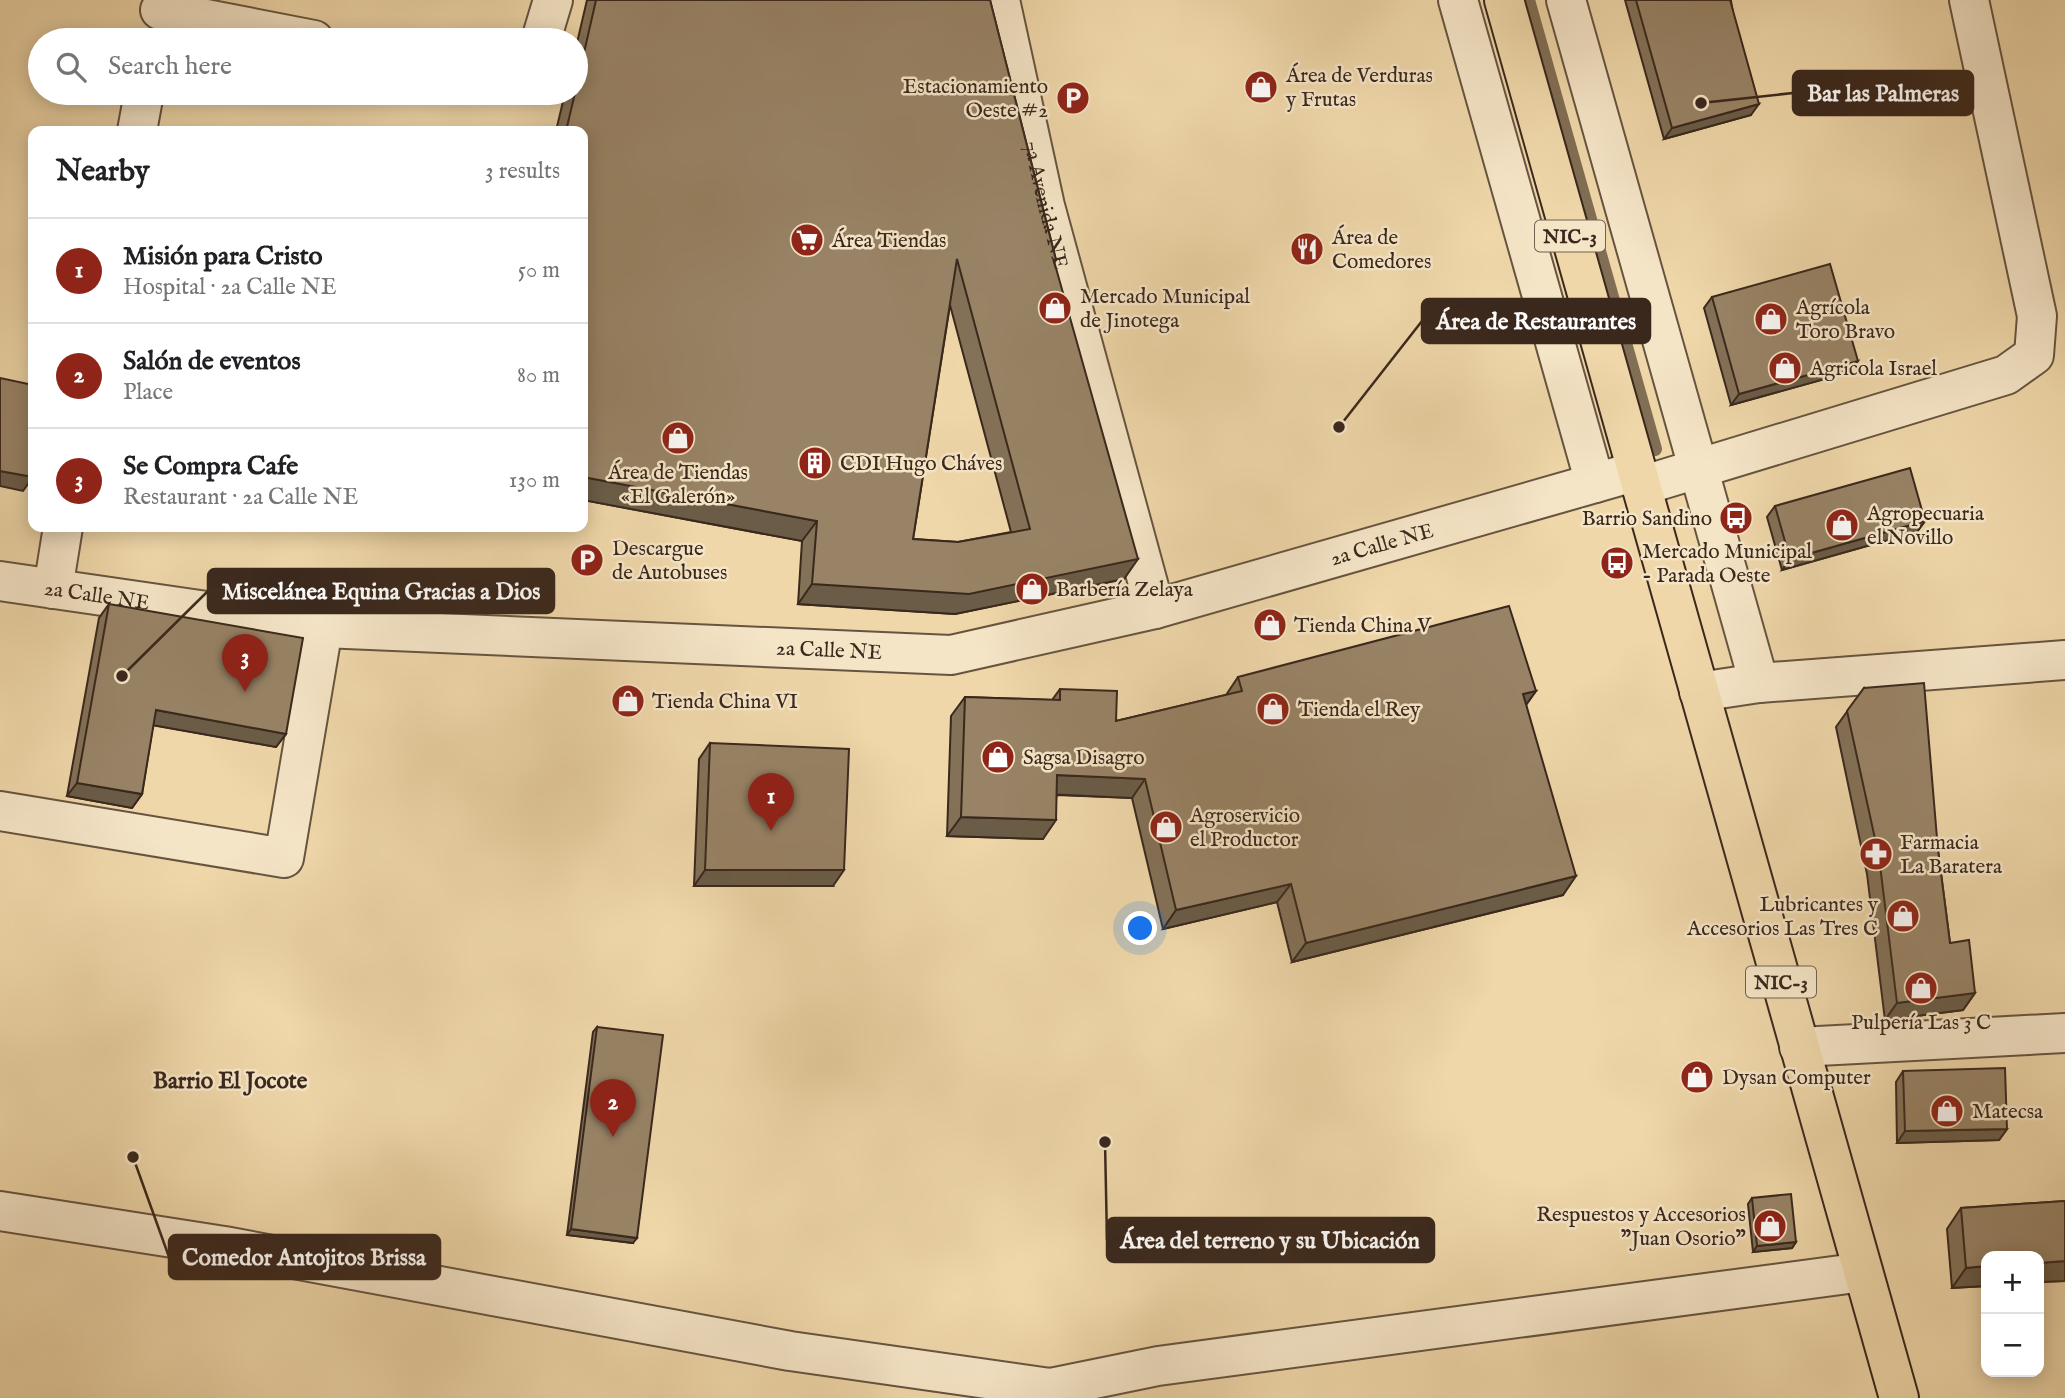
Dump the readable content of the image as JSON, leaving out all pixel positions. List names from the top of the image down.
{
  "streets": {
    "main road": ["NIC-3"],
    "street": ["7a Avenida NE", "2a Calle NE"]
  },
  "crossings": [
    ["7a Avenida NE", "2a Calle NE"],
    ["NIC-3", "2a Calle NE"]
  ],
  "districts": ["Barrio El Jocote"],
  "places": {
    "shop": [
      "Área de Verduras y Frutas",
      "Mercado Municipal de Jinotega",
      "Agrícola Toro Bravo",
      "Agricola Israel",
      "Área de Tiendas «El Galerón»",
      "Agropecuaria el Novillo",
      "Barbería Zelaya",
      "Tienda China V",
      "Tienda China VI",
      "Tienda el Rey",
      "Sagsa Disagro",
      "Agroservicio el Productor",
      "Lubricantes y Accesorios Las Tres C",
      "Pulpería Las 3 C",
      "Dysan Computer",
      "Matecsa",
      "Respuestos y Accesorios \"Juan Osorio\""
    ],
    "parking": ["Estacionamiento Oeste #2", "Descargue de Autobuses"],
    "other": [
      "Bar las Palmeras",
      "Área de Restaurantes",
      "Miscelánea Equina Gracias a Dios",
      "Área del terreno y su Ubicación",
      "Comedor Antojitos Brissa"
    ],
    "supermarket": ["Área Tiendas"],
    "restaurant": ["Área de Comedores"],
    "building": ["CDI Hugo Cháves"],
    "bus stop": ["Barrio Sandino", "Mercado Municipal - Parada Oeste"],
    "pharmacy": ["Farmacia La Baratera"]
  },
  "page": {
    "search": "Search here",
    "heading": ["Nearby", "3 results"],
    "list": [
      {
        "mark": "1",
        "name": "Misión para Cristo",
        "note": "Hospital · 2a Calle NE",
        "value": "50 m"
      },
      {
        "mark": "2",
        "name": "Salón de eventos",
        "note": "Place",
        "value": "80 m"
      },
      {
        "mark": "3",
        "name": "Se Compra Cafe",
        "note": "Restaurant · 2a Calle NE",
        "value": "130 m"
      }
    ],
    "pins": ["3", "1", "2"],
    "map_buttons": ["+", "−"]
  }
}
